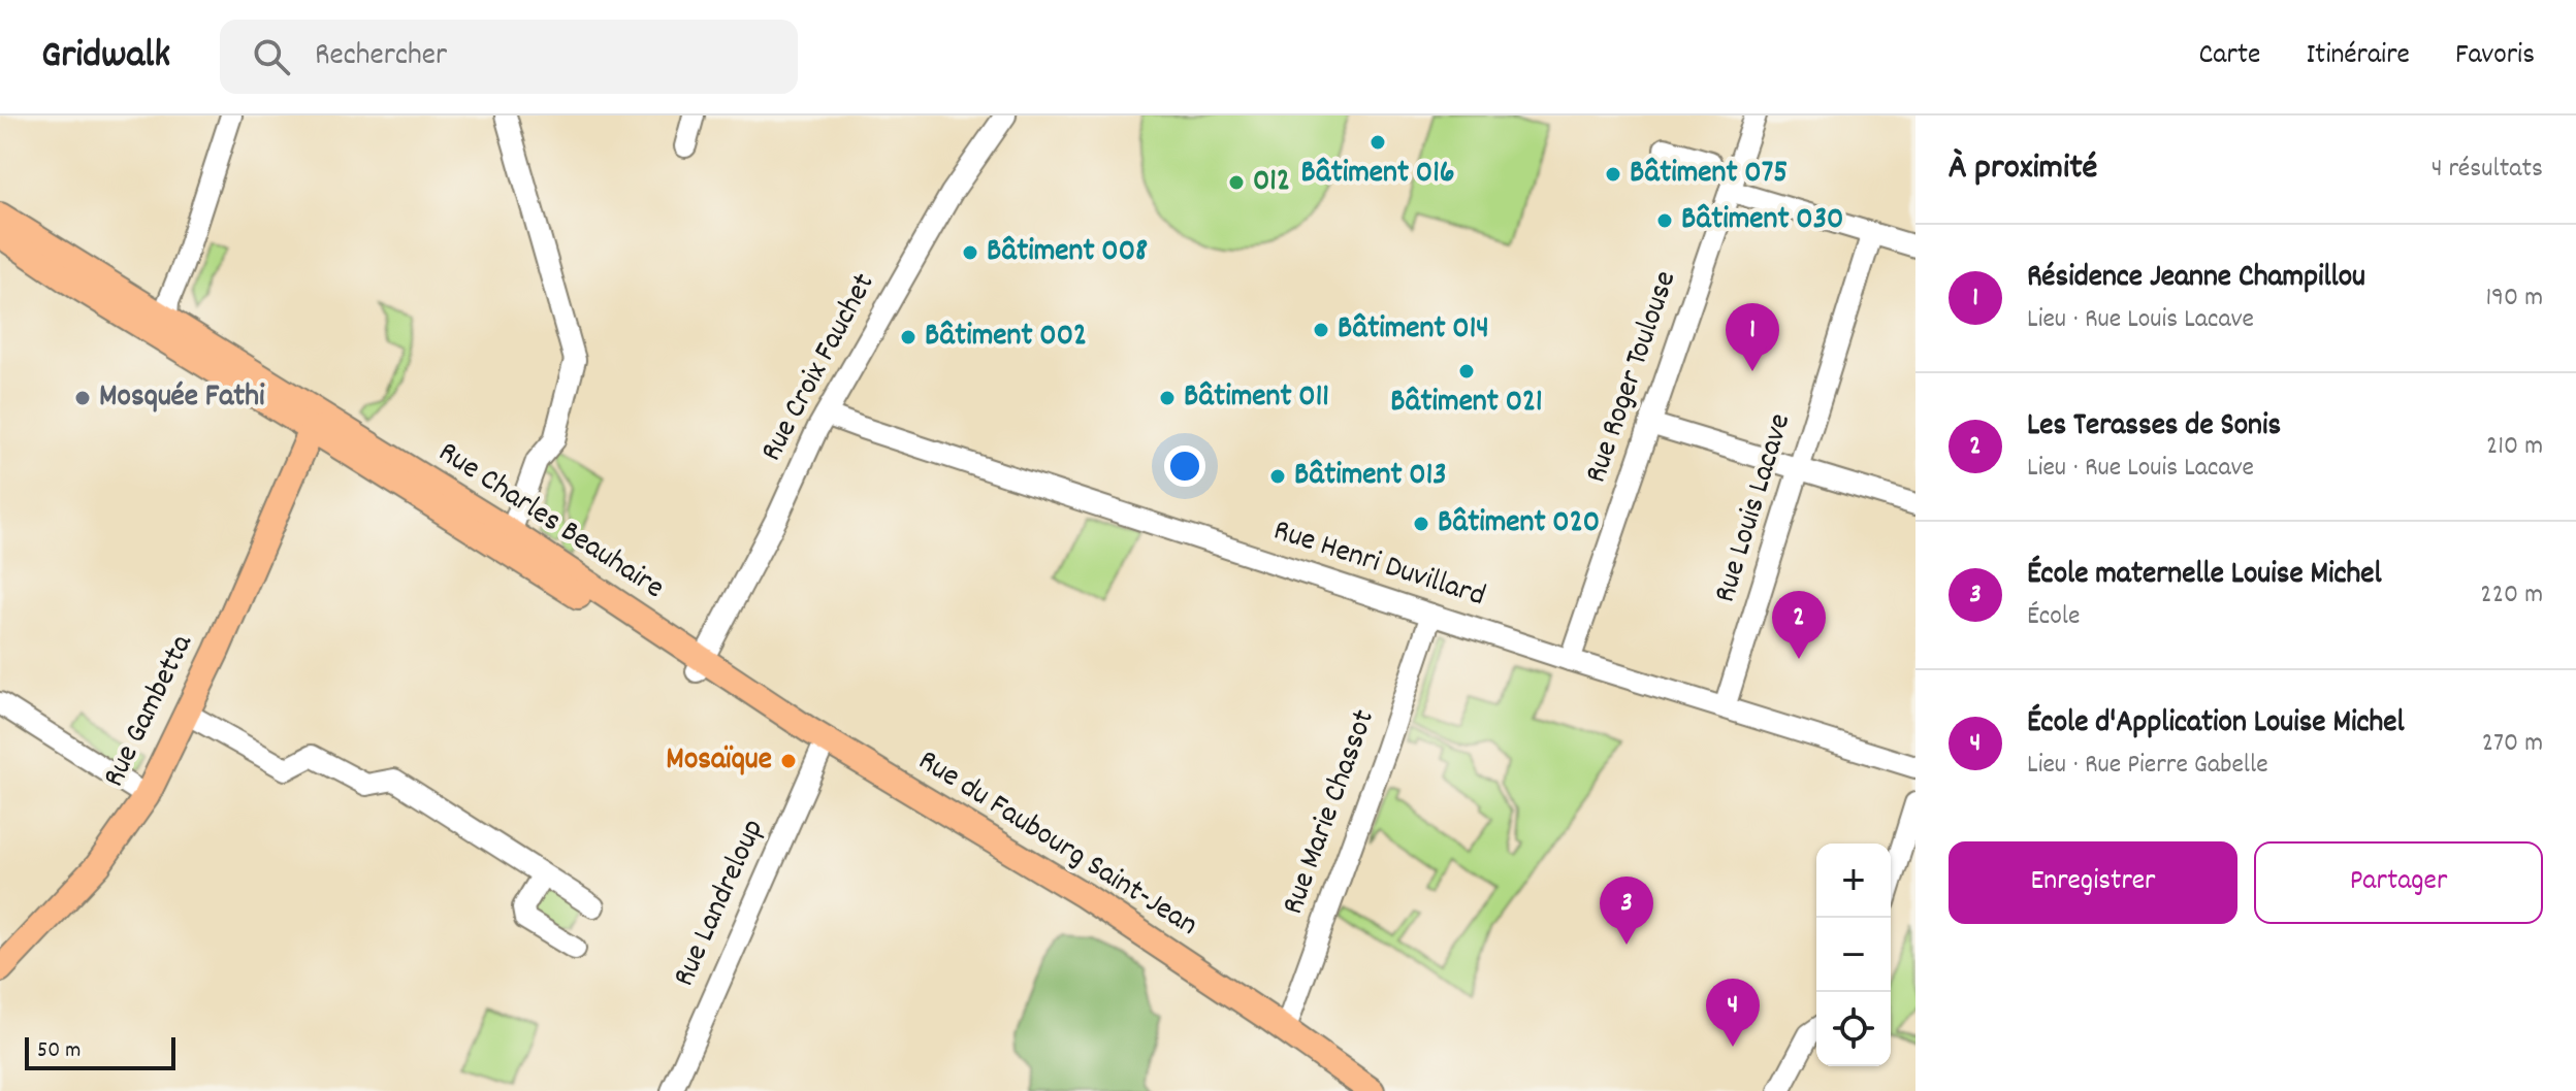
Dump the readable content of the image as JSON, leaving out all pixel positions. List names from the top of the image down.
{
  "streets": {
    "main road": ["Rue Charles Beauhaire", "Rue Gambetta", "Rue du Faubourg Saint-Jean"],
    "street": [
      "Rue Croix Fauchet",
      "Rue Roger Toulouse",
      "Rue Louis Lacave",
      "Rue Henri Duvillard",
      "Rue Marie Chassot",
      "Rue Landreloup"
    ]
  },
  "crossings": [
    ["Rue Croix Fauchet", "Rue Charles Beauhaire"],
    ["Rue Croix Fauchet", "Rue Henri Duvillard"],
    ["Rue Croix Fauchet", "Rue du Faubourg Saint-Jean"],
    ["Rue Roger Toulouse", "Rue Henri Duvillard"],
    ["Rue Louis Lacave", "Rue Henri Duvillard"],
    ["Rue Charles Beauhaire", "Rue Gambetta"],
    ["Rue Charles Beauhaire", "Rue du Faubourg Saint-Jean"],
    ["Rue Henri Duvillard", "Rue Marie Chassot"],
    ["Rue Marie Chassot", "Rue du Faubourg Saint-Jean"],
    ["Rue du Faubourg Saint-Jean", "Rue Landreloup"]
  ],
  "places": [
    "Bâtiment 016",
    "Bâtiment 075",
    "012",
    "Bâtiment 030",
    "Bâtiment 008",
    "Bâtiment 014",
    "Bâtiment 002",
    "Bâtiment 021",
    "Mosquée Fathi",
    "Bâtiment 011",
    "Bâtiment 013",
    "Bâtiment 020",
    "Mosaïque"
  ],
  "scale_bar": "50 m",
  "page": {
    "header": "Gridwalk",
    "search": "Rechercher",
    "nav": ["Carte", "Itinéraire", "Favoris"],
    "heading": ["À proximité", "4 résultats"],
    "list": [
      {
        "mark": "1",
        "name": "Résidence Jeanne Champillou",
        "note": "Lieu · Rue Louis Lacave",
        "value": "190 m"
      },
      {
        "mark": "2",
        "name": "Les Terasses de Sonis",
        "note": "Lieu · Rue Louis Lacave",
        "value": "210 m"
      },
      {
        "mark": "3",
        "name": "École maternelle Louise Michel",
        "note": "École",
        "value": "220 m"
      },
      {
        "mark": "4",
        "name": "École d'Application Louise Michel",
        "note": "Lieu · Rue Pierre Gabelle",
        "value": "270 m"
      }
    ],
    "pins": [
      "1",
      "2",
      "3",
      "4"
    ],
    "buttons": ["Enregistrer", "Partager"],
    "map_buttons": ["+", "−"],
    "scale": "50 m"
  }
}
